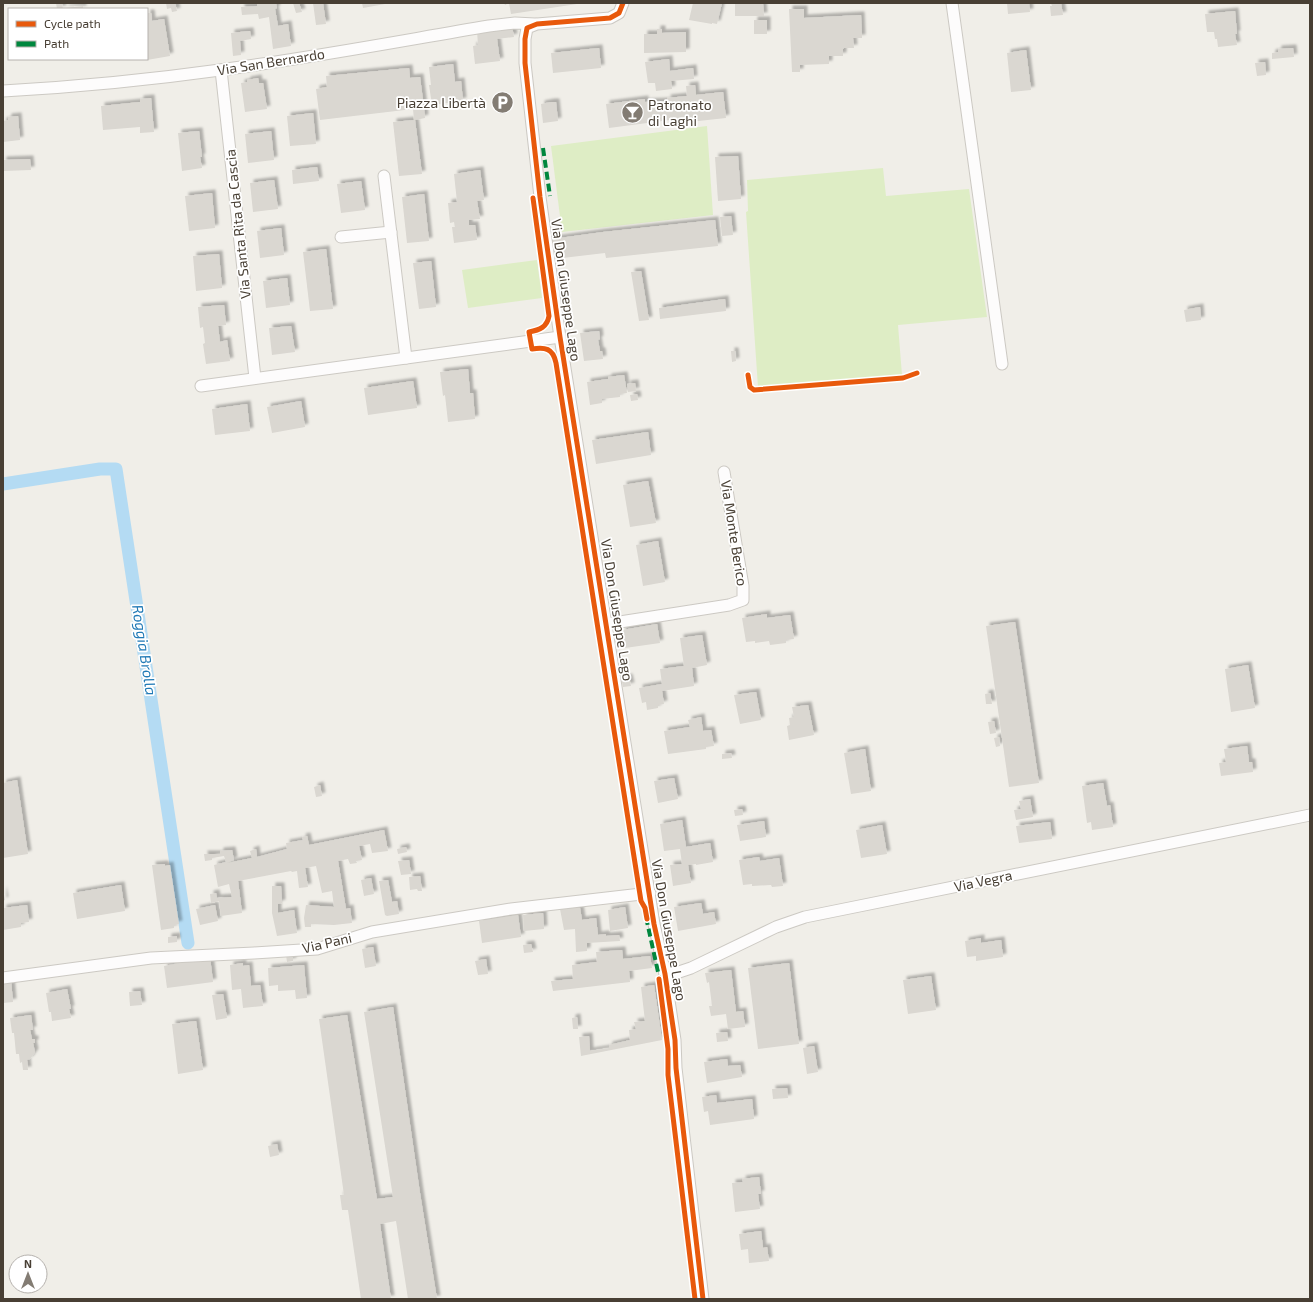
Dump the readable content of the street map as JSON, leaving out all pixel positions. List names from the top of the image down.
{
  "streets": {
    "street": [
      "Via San Bernardo",
      "Via Santa Rita da Cascia",
      "Via Don Giuseppe Lago",
      "Via Monte Berico",
      "Via Vegra",
      "Via Pani"
    ]
  },
  "crossings": [
    ["Via San Bernardo", "Via Santa Rita da Cascia"],
    ["Via San Bernardo", "Via Don Giuseppe Lago"],
    ["Via Don Giuseppe Lago", "Via Monte Berico"],
    ["Via Don Giuseppe Lago", "Via Vegra"],
    ["Via Don Giuseppe Lago", "Via Pani"]
  ],
  "water": ["Roggia Brolla"],
  "places": {
    "parking": ["Piazza Libertà"],
    "bar": ["Patronato di Laghi"]
  },
  "legend": ["Cycle path", "Path"],
  "north": "top"
}
